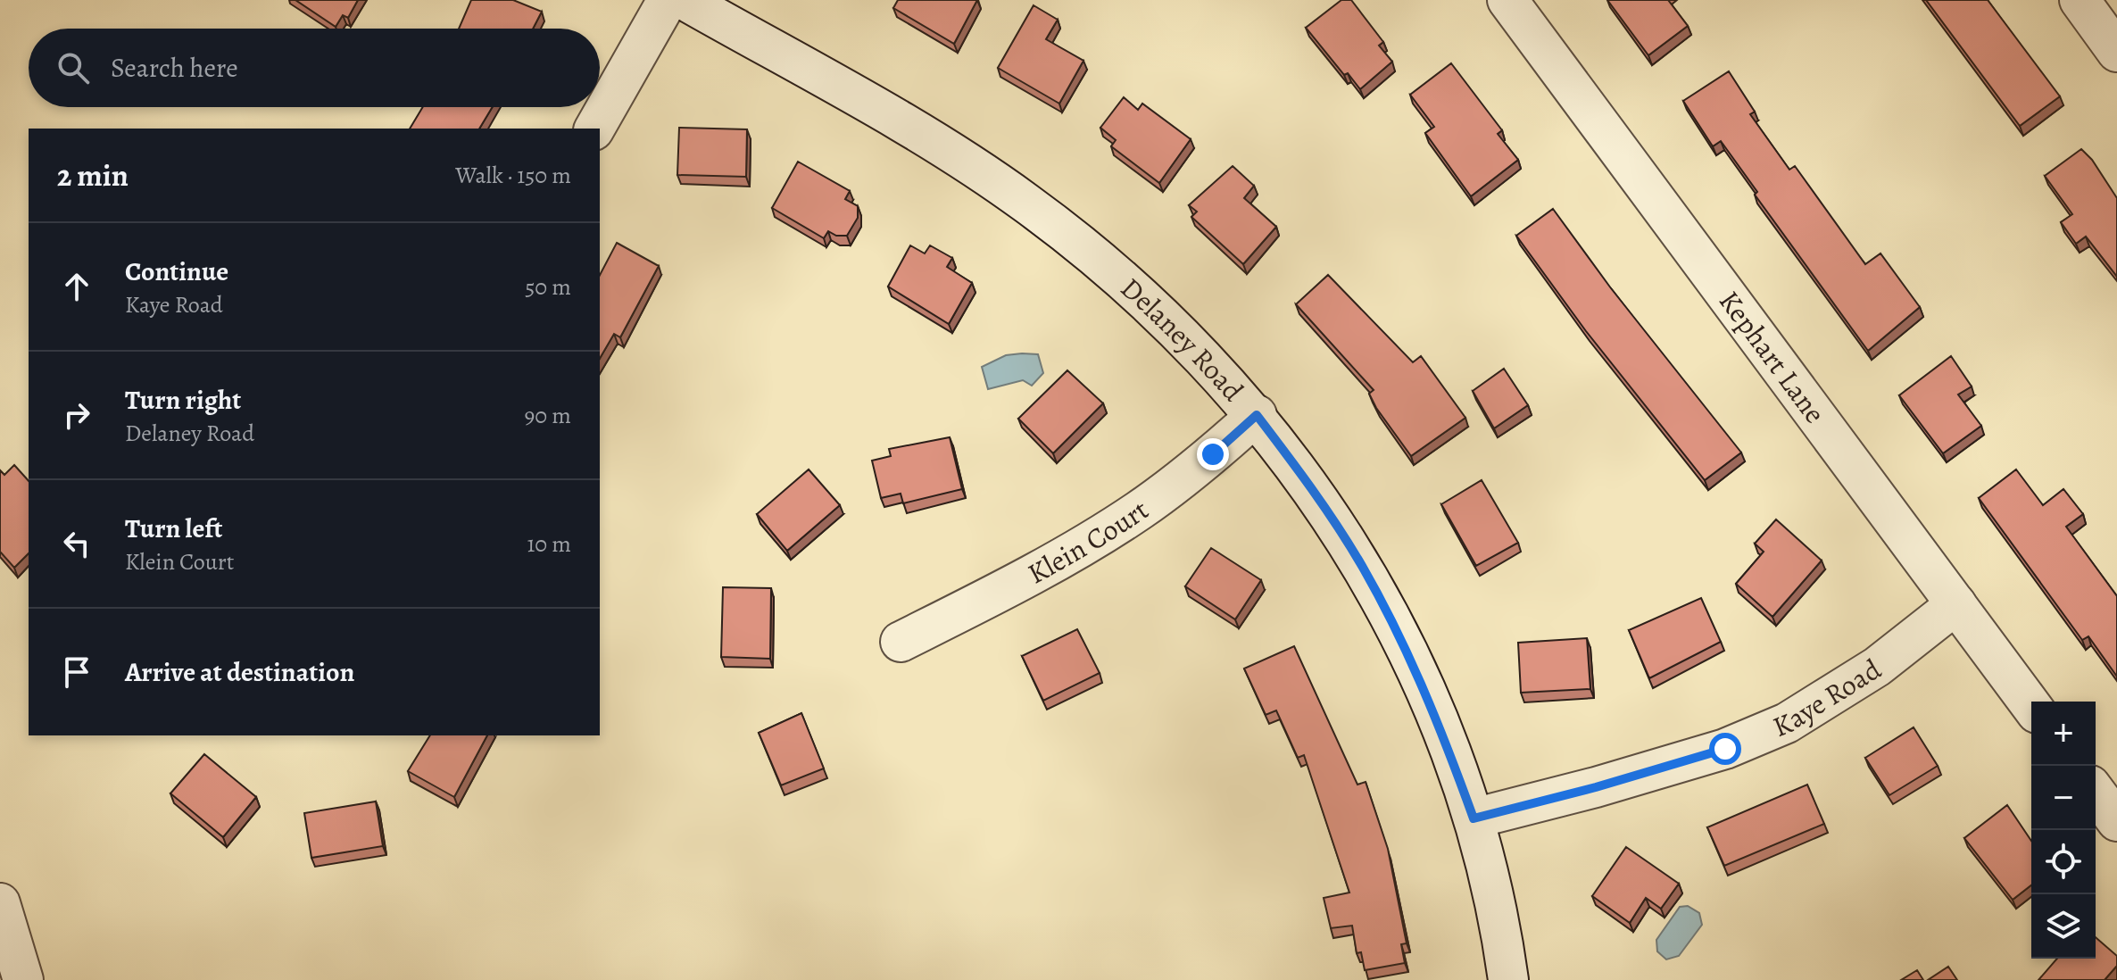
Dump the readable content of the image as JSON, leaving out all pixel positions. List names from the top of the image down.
{
  "streets": {
    "street": [
      "Delaney Road",
      "Kephart Lane",
      "Klein Court",
      "Kaye Road"
    ]
  },
  "crossings": [
    ["Delaney Road", "Klein Court"],
    ["Delaney Road", "Kaye Road"],
    ["Kephart Lane", "Kaye Road"]
  ],
  "page": {
    "search": "Search here",
    "heading": ["2 min", "Walk · 150 m"],
    "list": [
      ["Continue", "Kaye Road", "50 m"],
      ["Turn right", "Delaney Road", "90 m"],
      ["Turn left", "Klein Court", "10 m"],
      "Arrive at destination"
    ],
    "map_buttons": ["+", "−"]
  }
}
